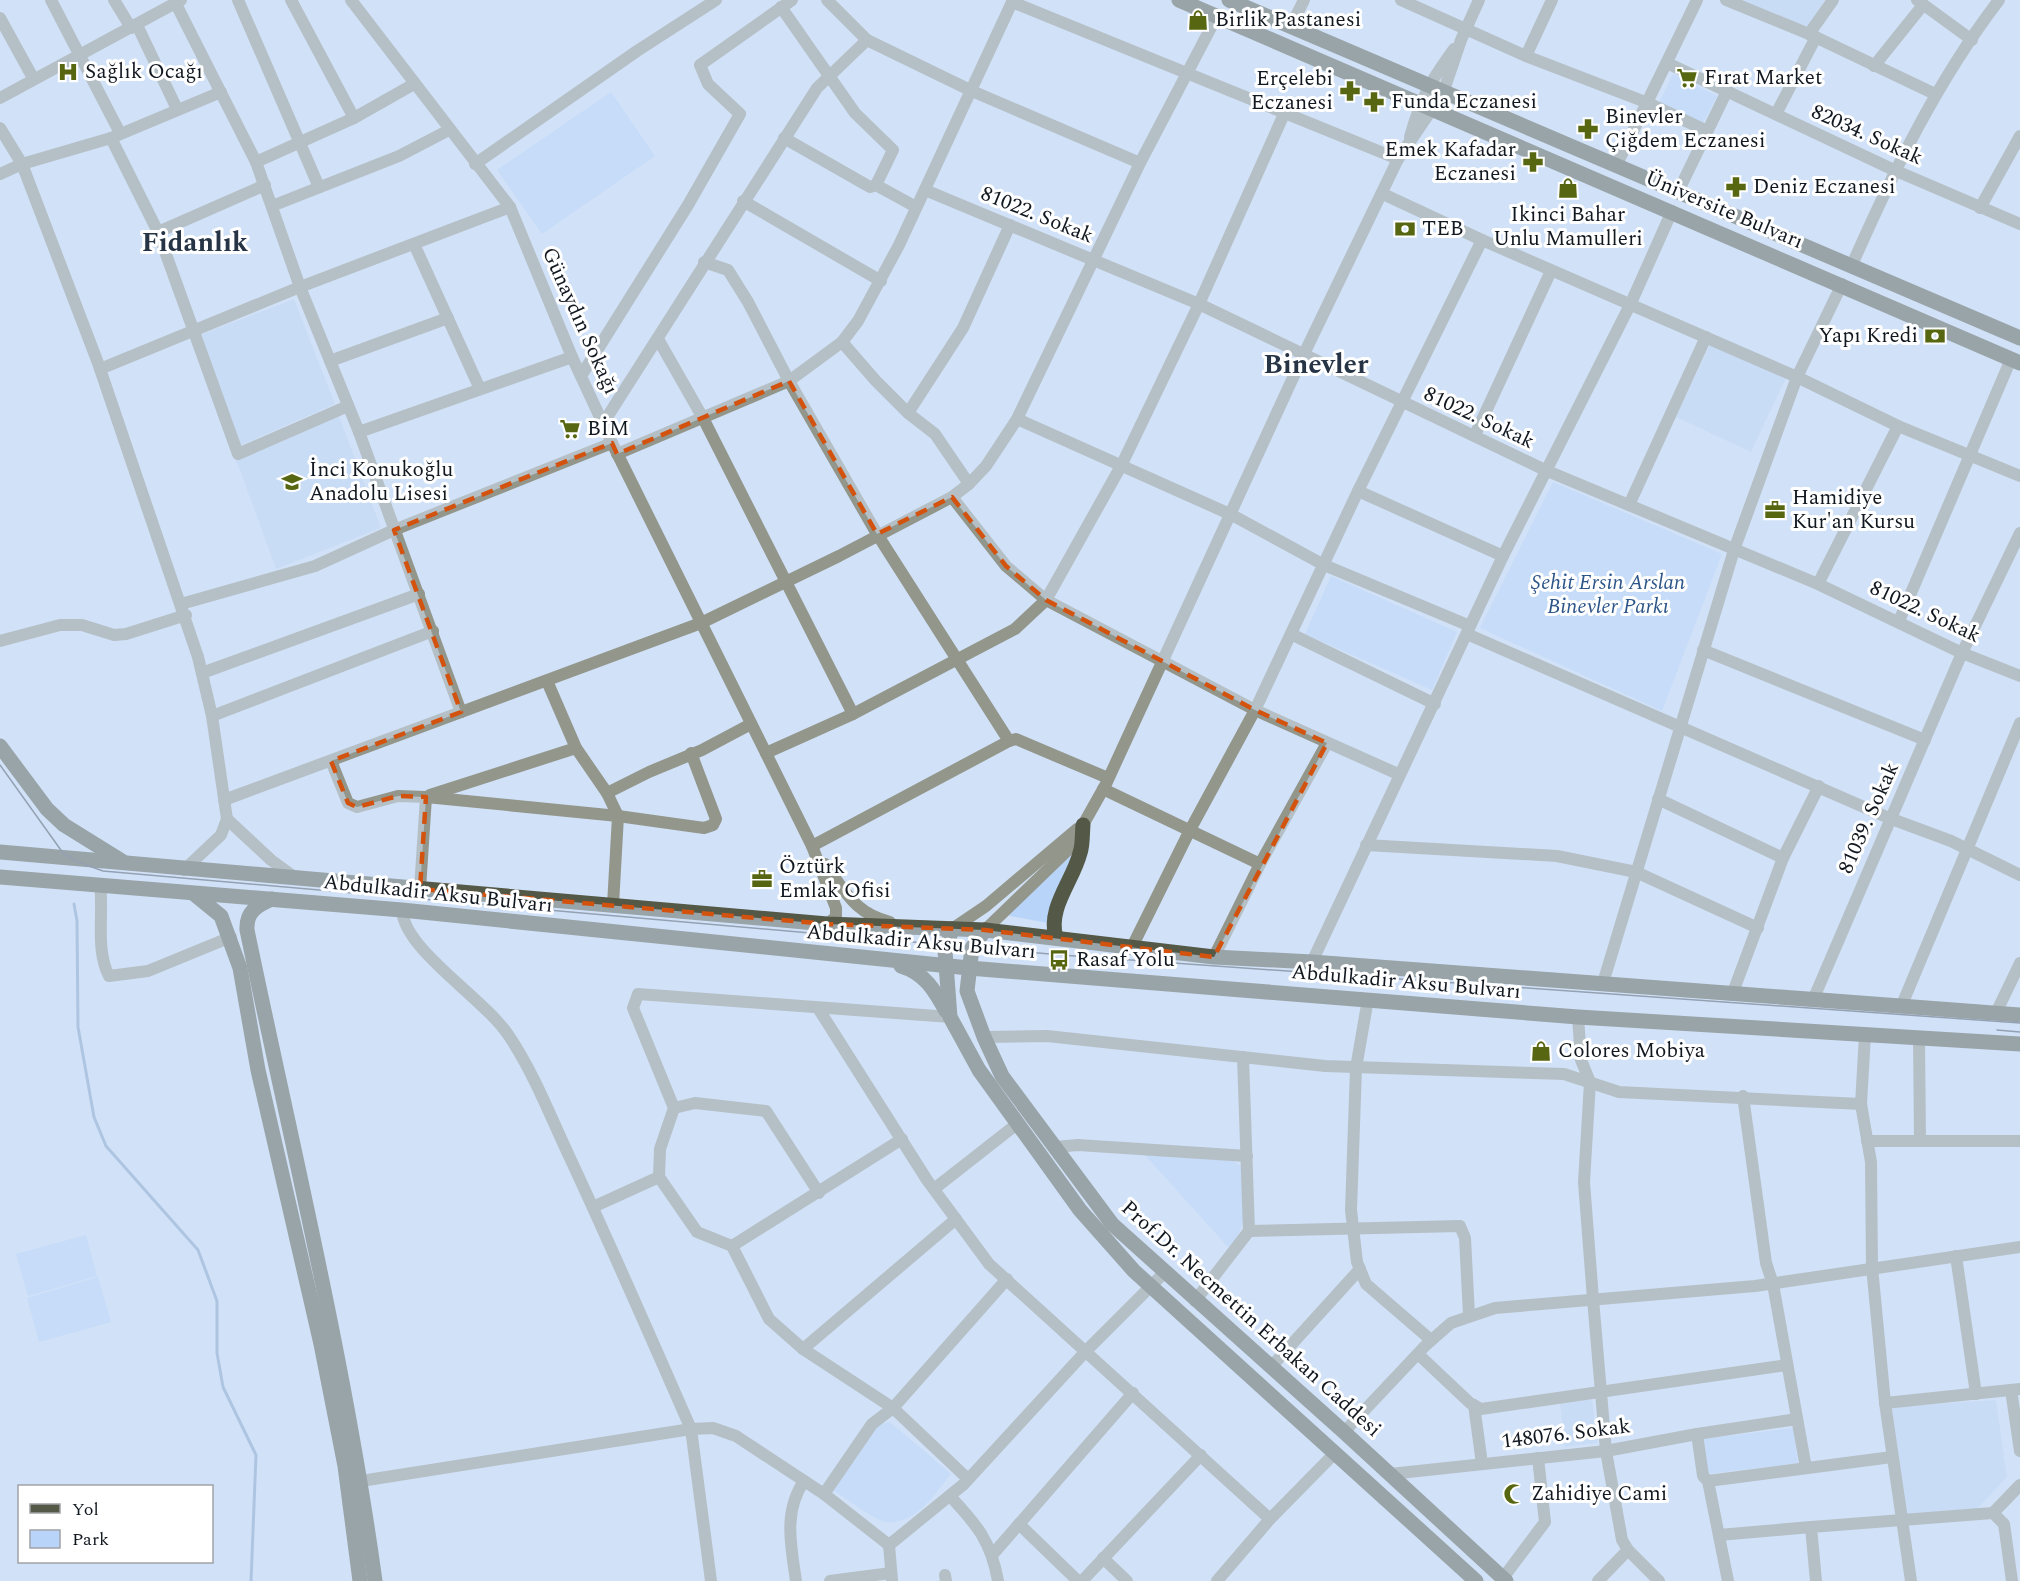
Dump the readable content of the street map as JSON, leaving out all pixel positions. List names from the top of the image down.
{
  "streets": {
    "main road": ["Üniversite Bulvarı", "Abdulkadir Aksu Bulvarı", "Prof.Dr. Necmettin Erbakan Caddesi"],
    "street": [
      "82034. Sokak",
      "81022. Sokak",
      "Günaydın Sokağı",
      "81039. Sokak",
      "148076. Sokak"
    ]
  },
  "crossings": [
    ["81022. Sokak", "81039. Sokak"],
    ["Abdulkadir Aksu Bulvarı", "Prof.Dr. Necmettin Erbakan Caddesi"],
    ["Prof.Dr. Necmettin Erbakan Caddesi", "148076. Sokak"]
  ],
  "districts": ["Fidanlık", "Binevler"],
  "parks": ["Şehit Ersin Arslan Binevler Parkı"],
  "places": {
    "shop": ["Birlik Pastanesi", "Ikinci Bahar Unlu Mamulleri", "Colores Mobiya"],
    "hospital": ["Sağlık Ocağı"],
    "supermarket": ["Fırat Market", "BİM"],
    "pharmacy": [
      "Erçelebi Eczanesi",
      "Funda Eczanesi",
      "Binevler Çiğdem Eczanesi",
      "Emek Kafadar Eczanesi",
      "Deniz Eczanesi"
    ],
    "bank": ["TEB", "Yapı Kredi"],
    "school or university": ["İnci Konukoğlu Anadolu Lisesi"],
    "office": ["Hamidiye Kur'an Kursu", "Öztürk Emlak Ofisi"],
    "bus stop": ["Rasaf Yolu"],
    "mosque": ["Zahidiye Cami"]
  },
  "legend": ["Yol", "Park"]
}
